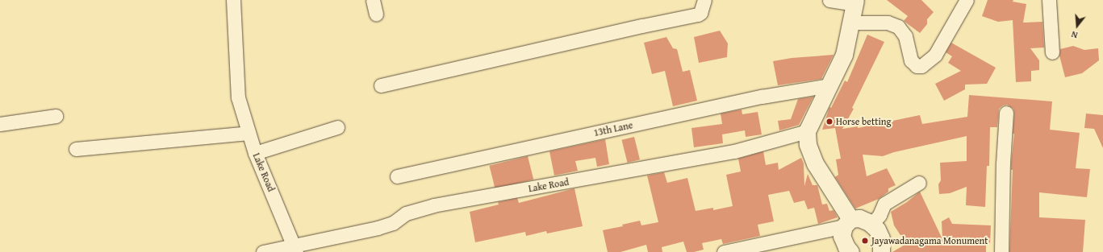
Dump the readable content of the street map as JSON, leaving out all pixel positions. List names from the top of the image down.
{
  "streets": {
    "street": ["13th Lane", "Lake Road"]
  },
  "places": ["Horse betting", "Jayawadanagama Monument"],
  "north": "bottom"
}
